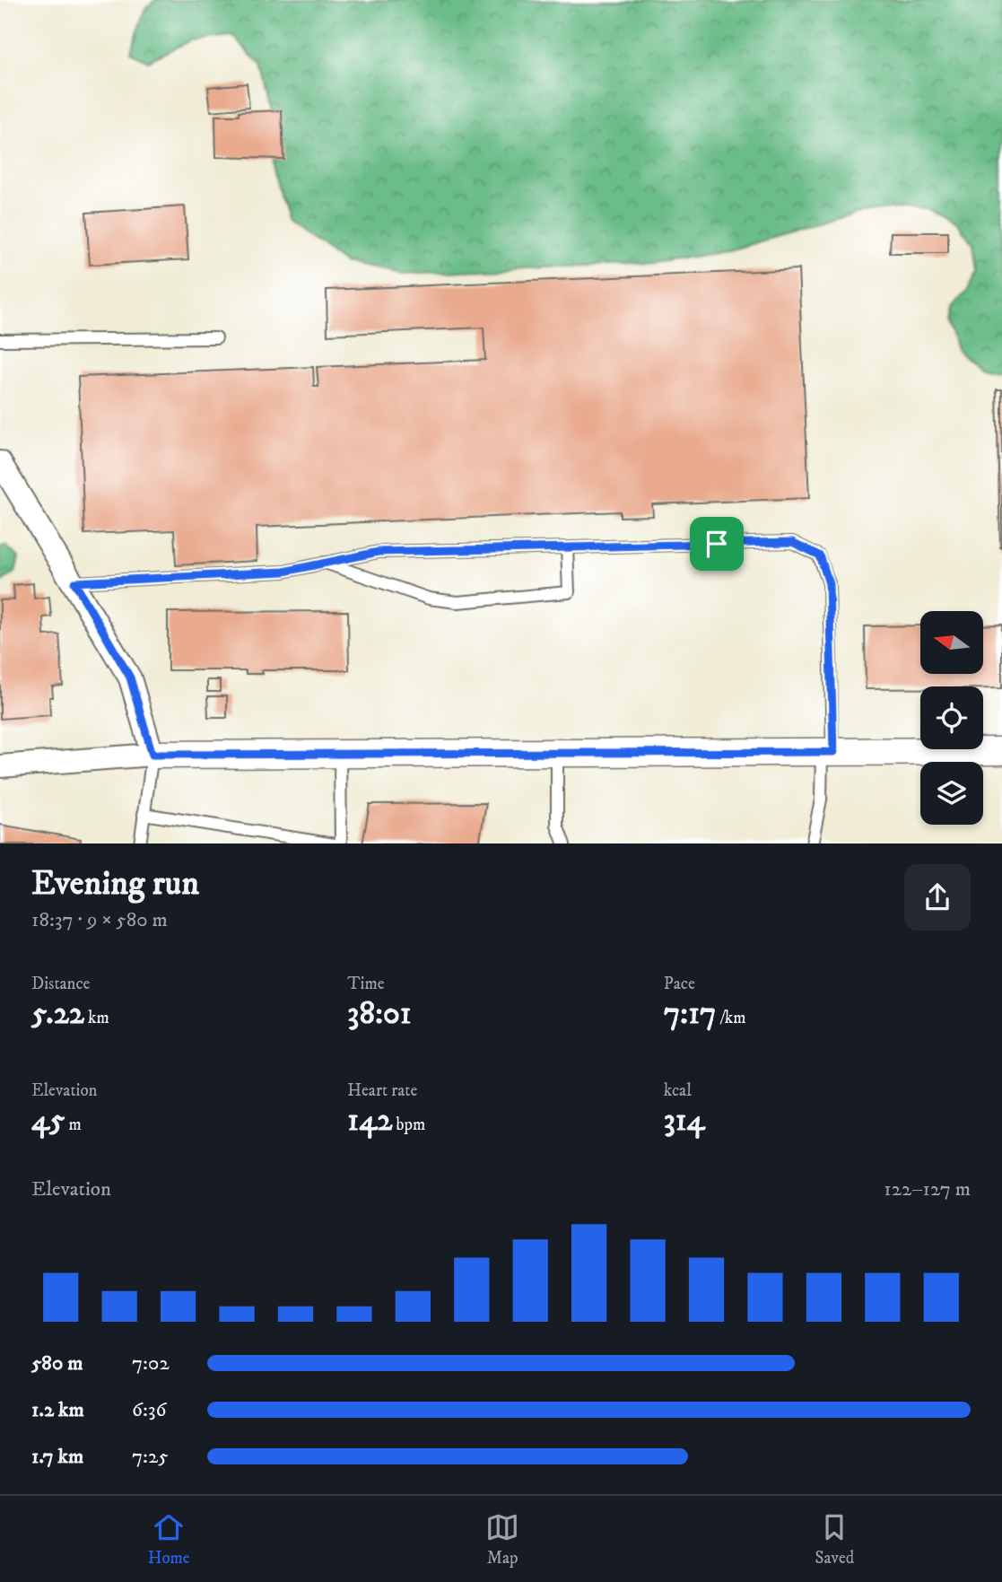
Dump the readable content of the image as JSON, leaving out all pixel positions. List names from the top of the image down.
{
  "north": "left",
  "page": {
    "heading": ["Evening run", "18:37 · 9 × 580 m"],
    "stats": [
      ["Distance", "5.22 km"],
      ["Time", "38:01"],
      ["Pace", "7:17 /km"],
      ["Elevation", "45 m"],
      ["Heart rate", "142 bpm"],
      ["kcal", "314"]
    ],
    "chart": ["Elevation", "122–127 m"],
    "list": [
      {
        "name": "580 m",
        "note": "7:02"
      },
      {
        "name": "1.2 km",
        "note": "6:36"
      },
      {
        "name": "1.7 km",
        "note": "7:25"
      }
    ],
    "tabs": ["Home", "Map", "Saved"]
  }
}
